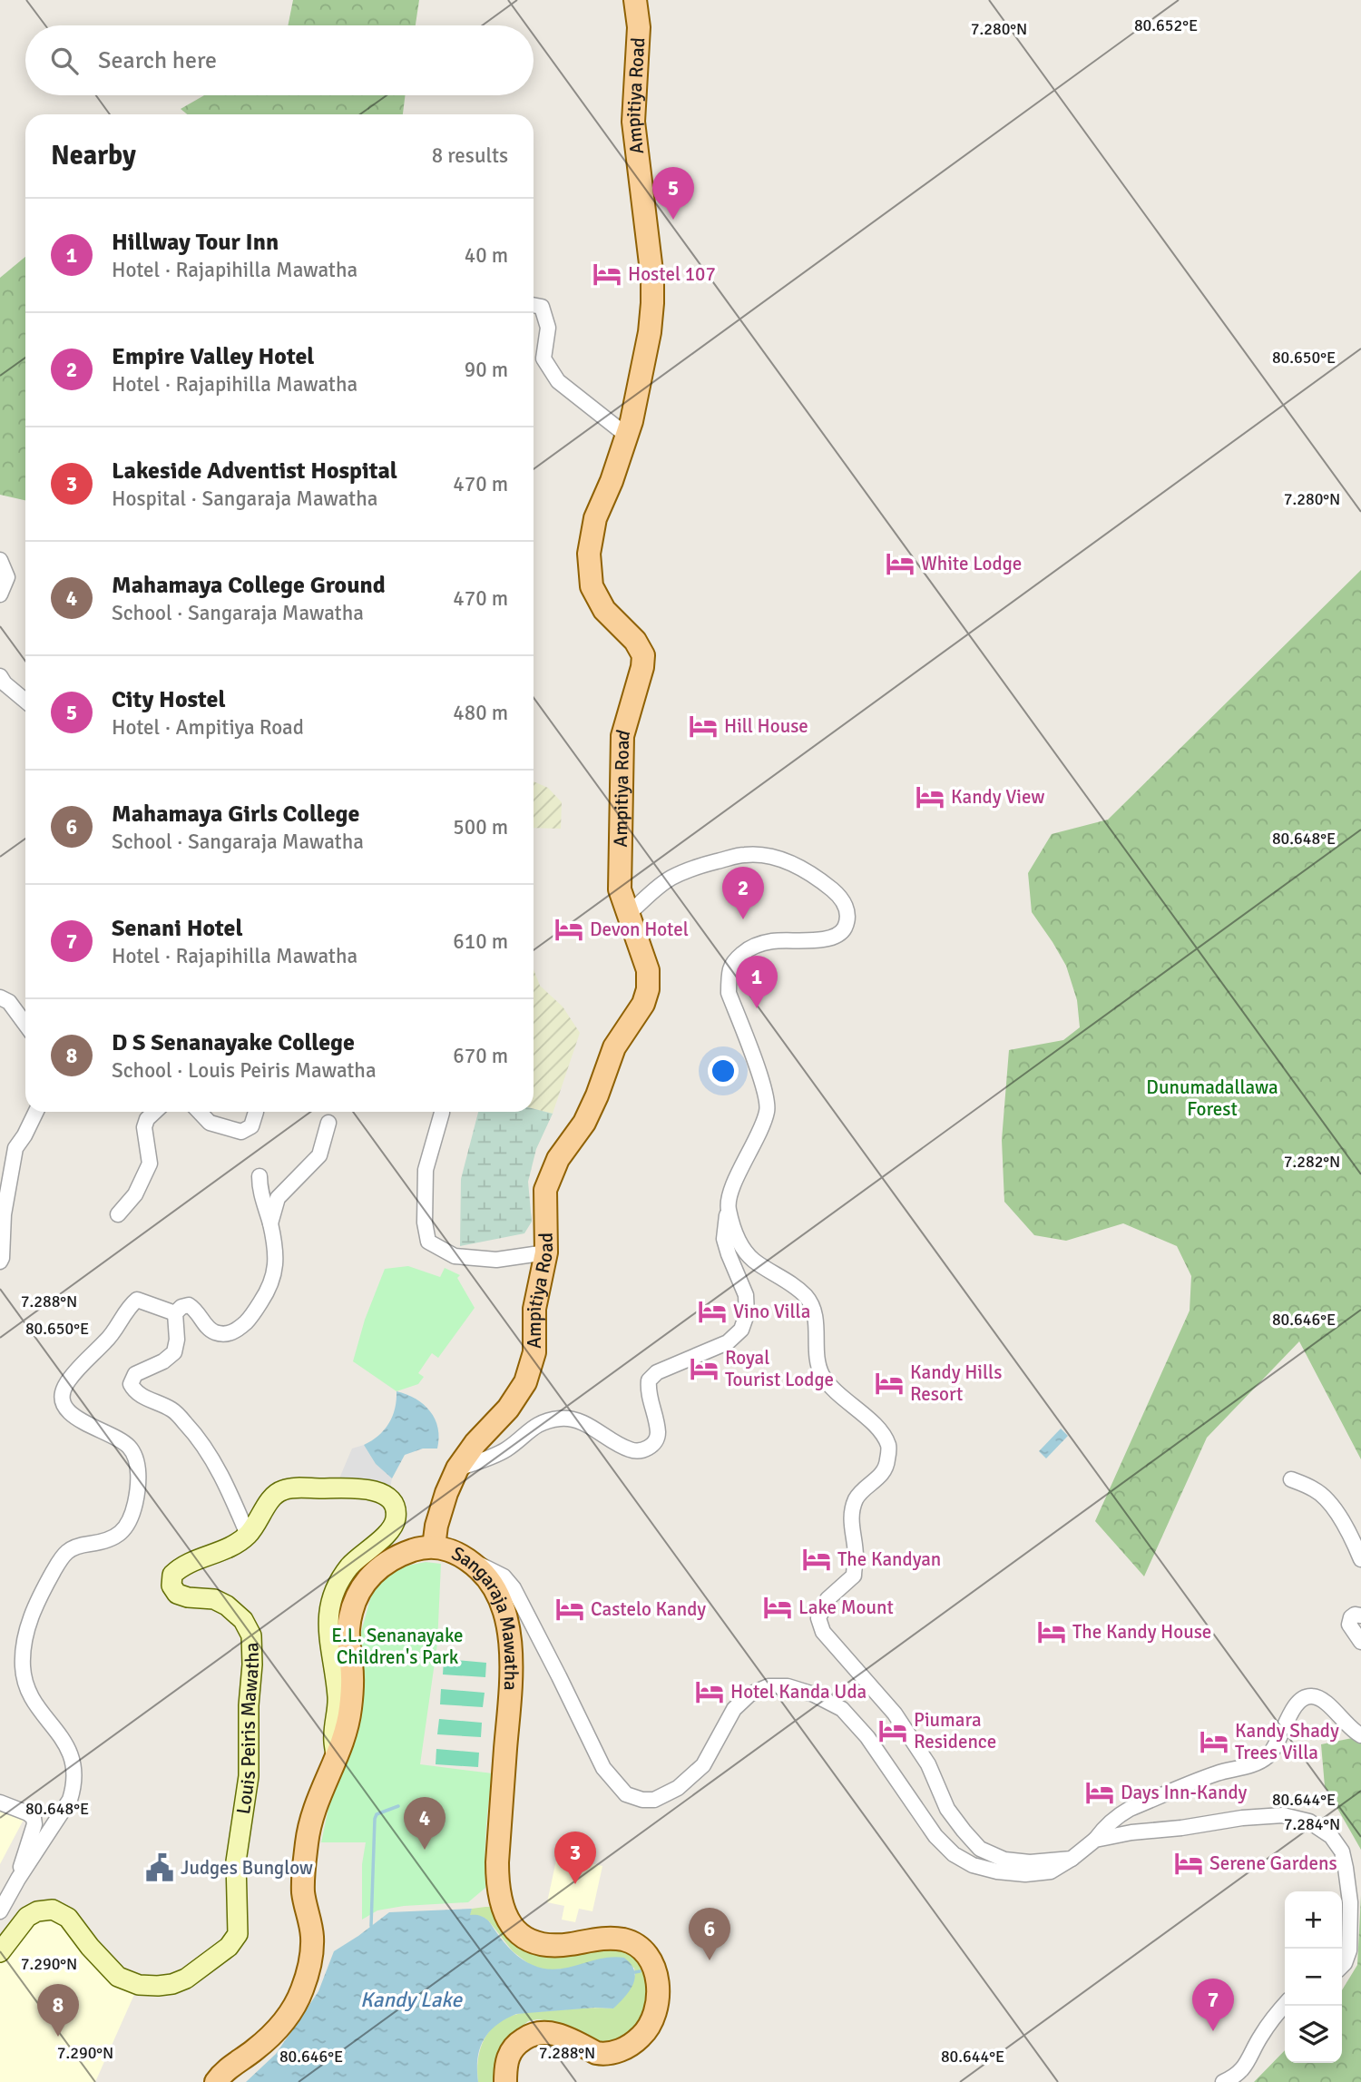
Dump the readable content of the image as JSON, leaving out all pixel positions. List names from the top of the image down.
{
  "streets": {
    "main road": ["Ampitiya Road", "Sangaraja Mawatha", "Louis Peiris Mawatha"]
  },
  "crossings": [
    ["Ampitiya Road", "Sangaraja Mawatha"],
    ["Sangaraja Mawatha", "Louis Peiris Mawatha"]
  ],
  "water": ["Kandy Lake"],
  "parks": ["Dunumadallawa Forest", "E.L. Senanayake Children's Park"],
  "places": {
    "hotel": [
      "Hostel 107",
      "White Lodge",
      "Hill House",
      "Kandy View",
      "Devon Hotel",
      "Vino Villa",
      "Royal Tourist Lodge",
      "Kandy Hills Resort",
      "The Kandyan",
      "Lake Mount",
      "Castelo Kandy",
      "The Kandy House",
      "Hotel Kanda Uda",
      "Piumara Residence",
      "Kandy Shady Trees Villa",
      "Days Inn-Kandy",
      "Serene Gardens"
    ],
    "public building": ["Judges Bunglow"]
  },
  "page": {
    "search": "Search here",
    "heading": ["Nearby", "8 results"],
    "pins": [
      "5",
      "2",
      "1",
      "4",
      "3",
      "6",
      "7",
      "8"
    ],
    "list": [
      {
        "mark": "1",
        "name": "Hillway Tour Inn",
        "note": "Hotel · Rajapihilla Mawatha",
        "value": "40 m"
      },
      {
        "mark": "2",
        "name": "Empire Valley Hotel",
        "note": "Hotel · Rajapihilla Mawatha",
        "value": "90 m"
      },
      {
        "mark": "3",
        "name": "Lakeside Adventist Hospital",
        "note": "Hospital · Sangaraja Mawatha",
        "value": "470 m"
      },
      {
        "mark": "4",
        "name": "Mahamaya College Ground",
        "note": "School · Sangaraja Mawatha",
        "value": "470 m"
      },
      {
        "mark": "5",
        "name": "City Hostel",
        "note": "Hotel · Ampitiya Road",
        "value": "480 m"
      },
      {
        "mark": "6",
        "name": "Mahamaya Girls College",
        "note": "School · Sangaraja Mawatha",
        "value": "500 m"
      },
      {
        "mark": "7",
        "name": "Senani Hotel",
        "note": "Hotel · Rajapihilla Mawatha",
        "value": "610 m"
      },
      {
        "mark": "8",
        "name": "D S Senanayake College",
        "note": "School · Louis Peiris Mawatha",
        "value": "670 m"
      }
    ],
    "map_buttons": ["+", "−"]
  },
  "coordinates": [
    "80.652°E",
    "7.280°N",
    "80.650°E",
    "80.648°E",
    "7.282°N",
    "7.288°N",
    "80.646°E",
    "80.644°E",
    "7.284°N",
    "7.290°N"
  ]
}
